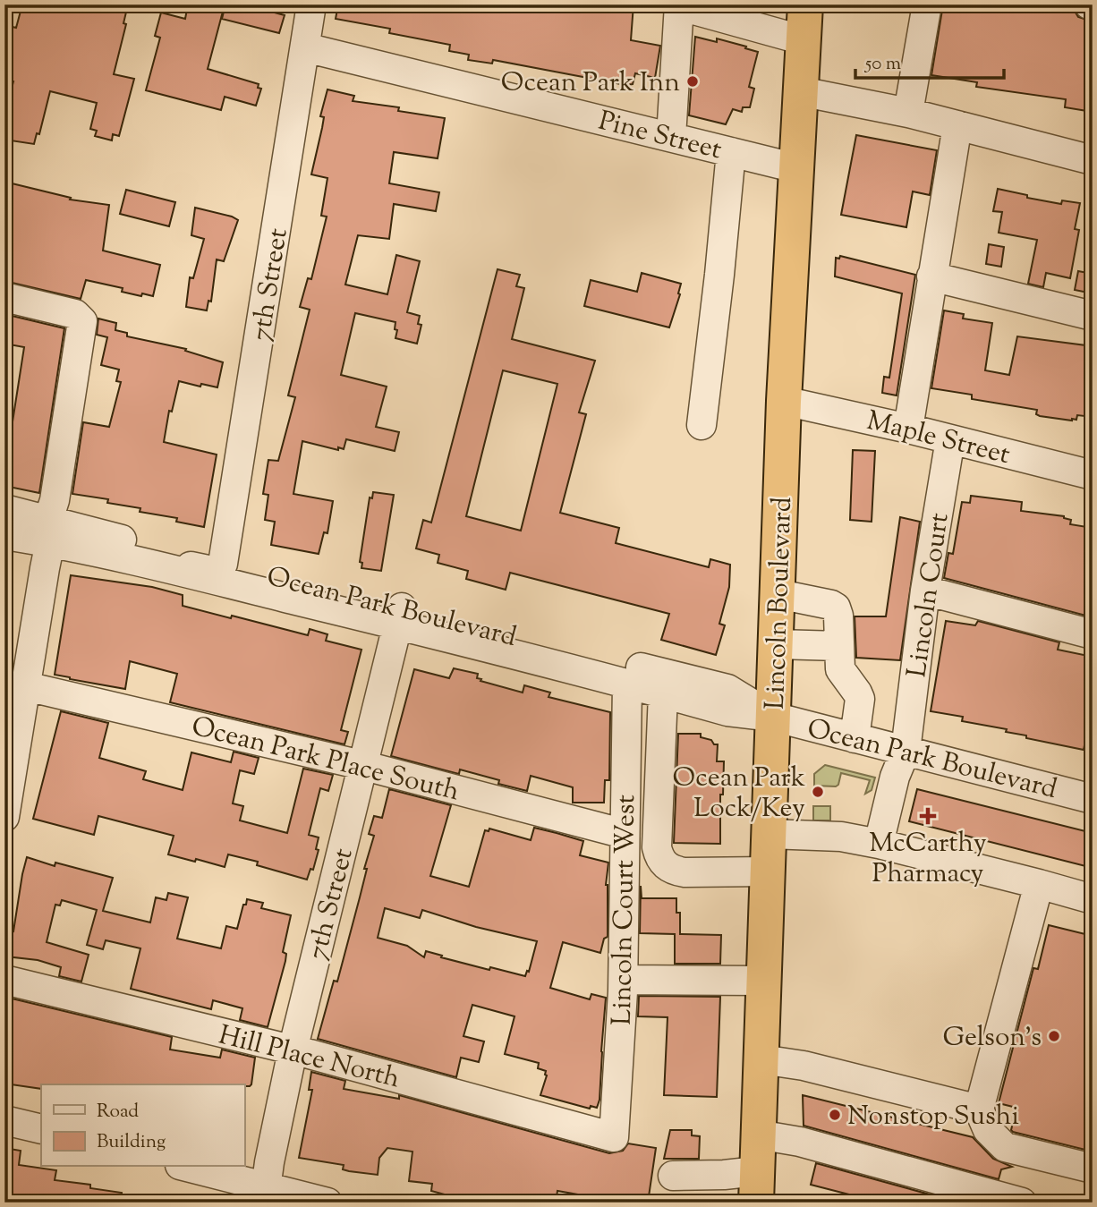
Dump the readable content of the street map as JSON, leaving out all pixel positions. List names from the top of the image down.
{
  "streets": {
    "highway": ["Lincoln Boulevard"],
    "street": [
      "Pine Street",
      "7th Street",
      "Maple Street",
      "Lincoln Court",
      "Ocean Park Boulevard",
      "Ocean Park Place South",
      "Lincoln Court West",
      "Hill Place North"
    ]
  },
  "crossings": [
    ["Pine Street", "7th Street"],
    ["Pine Street", "Lincoln Boulevard"],
    ["7th Street", "Ocean Park Boulevard"],
    ["7th Street", "Ocean Park Place South"],
    ["7th Street", "Hill Place North"],
    ["Maple Street", "Lincoln Court"],
    ["Maple Street", "Lincoln Boulevard"],
    ["Lincoln Court", "Ocean Park Boulevard"],
    ["Lincoln Boulevard", "Ocean Park Boulevard"],
    ["Ocean Park Boulevard", "Lincoln Court West"],
    ["Ocean Park Place South", "Lincoln Court West"],
    ["Lincoln Court West", "Hill Place North"]
  ],
  "places": {
    "other": [
      "Ocean Park Inn",
      "Ocean Park Lock/Key",
      "Gelson's",
      "Nonstop Sushi"
    ],
    "health": ["McCarthy Pharmacy"]
  },
  "legend": ["Road", "Building"],
  "scale_bar": "50 m"
}
